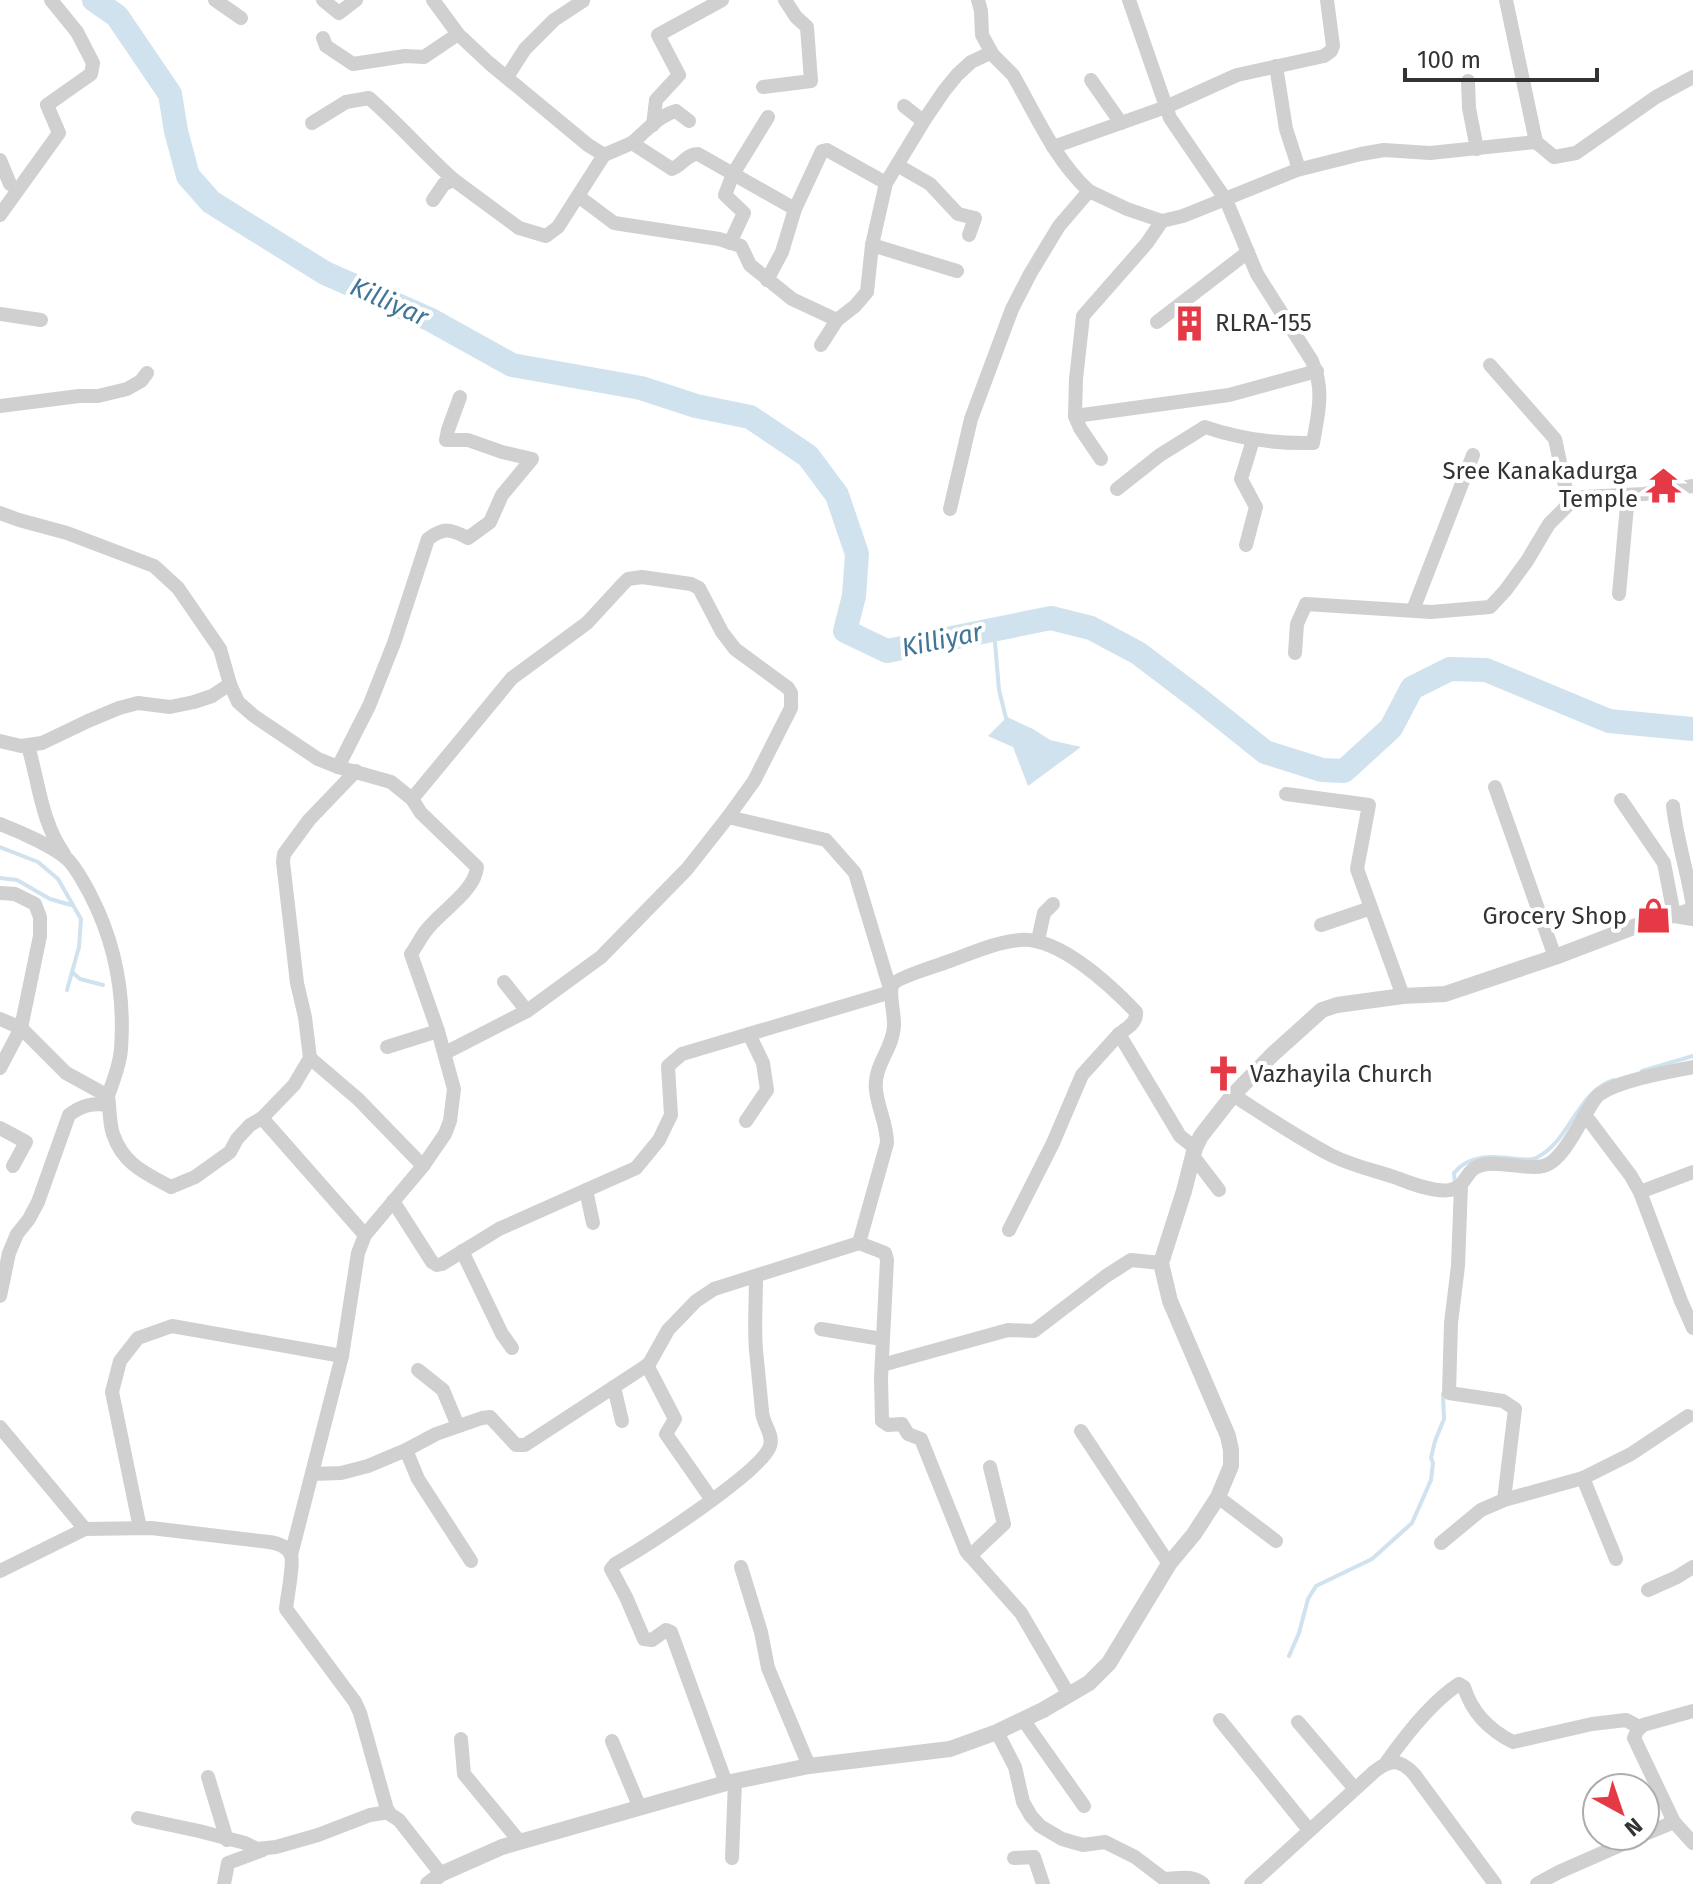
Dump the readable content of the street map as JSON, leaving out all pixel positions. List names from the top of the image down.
{
  "water": ["Killiyar"],
  "places": {
    "building": ["RLRA-155"],
    "temple": ["Sree Kanakadurga Temple"],
    "shop": ["Grocery Shop"],
    "church": ["Vazhayila Church"]
  },
  "scale_bar": "100 m",
  "north": "bottom right"
}
